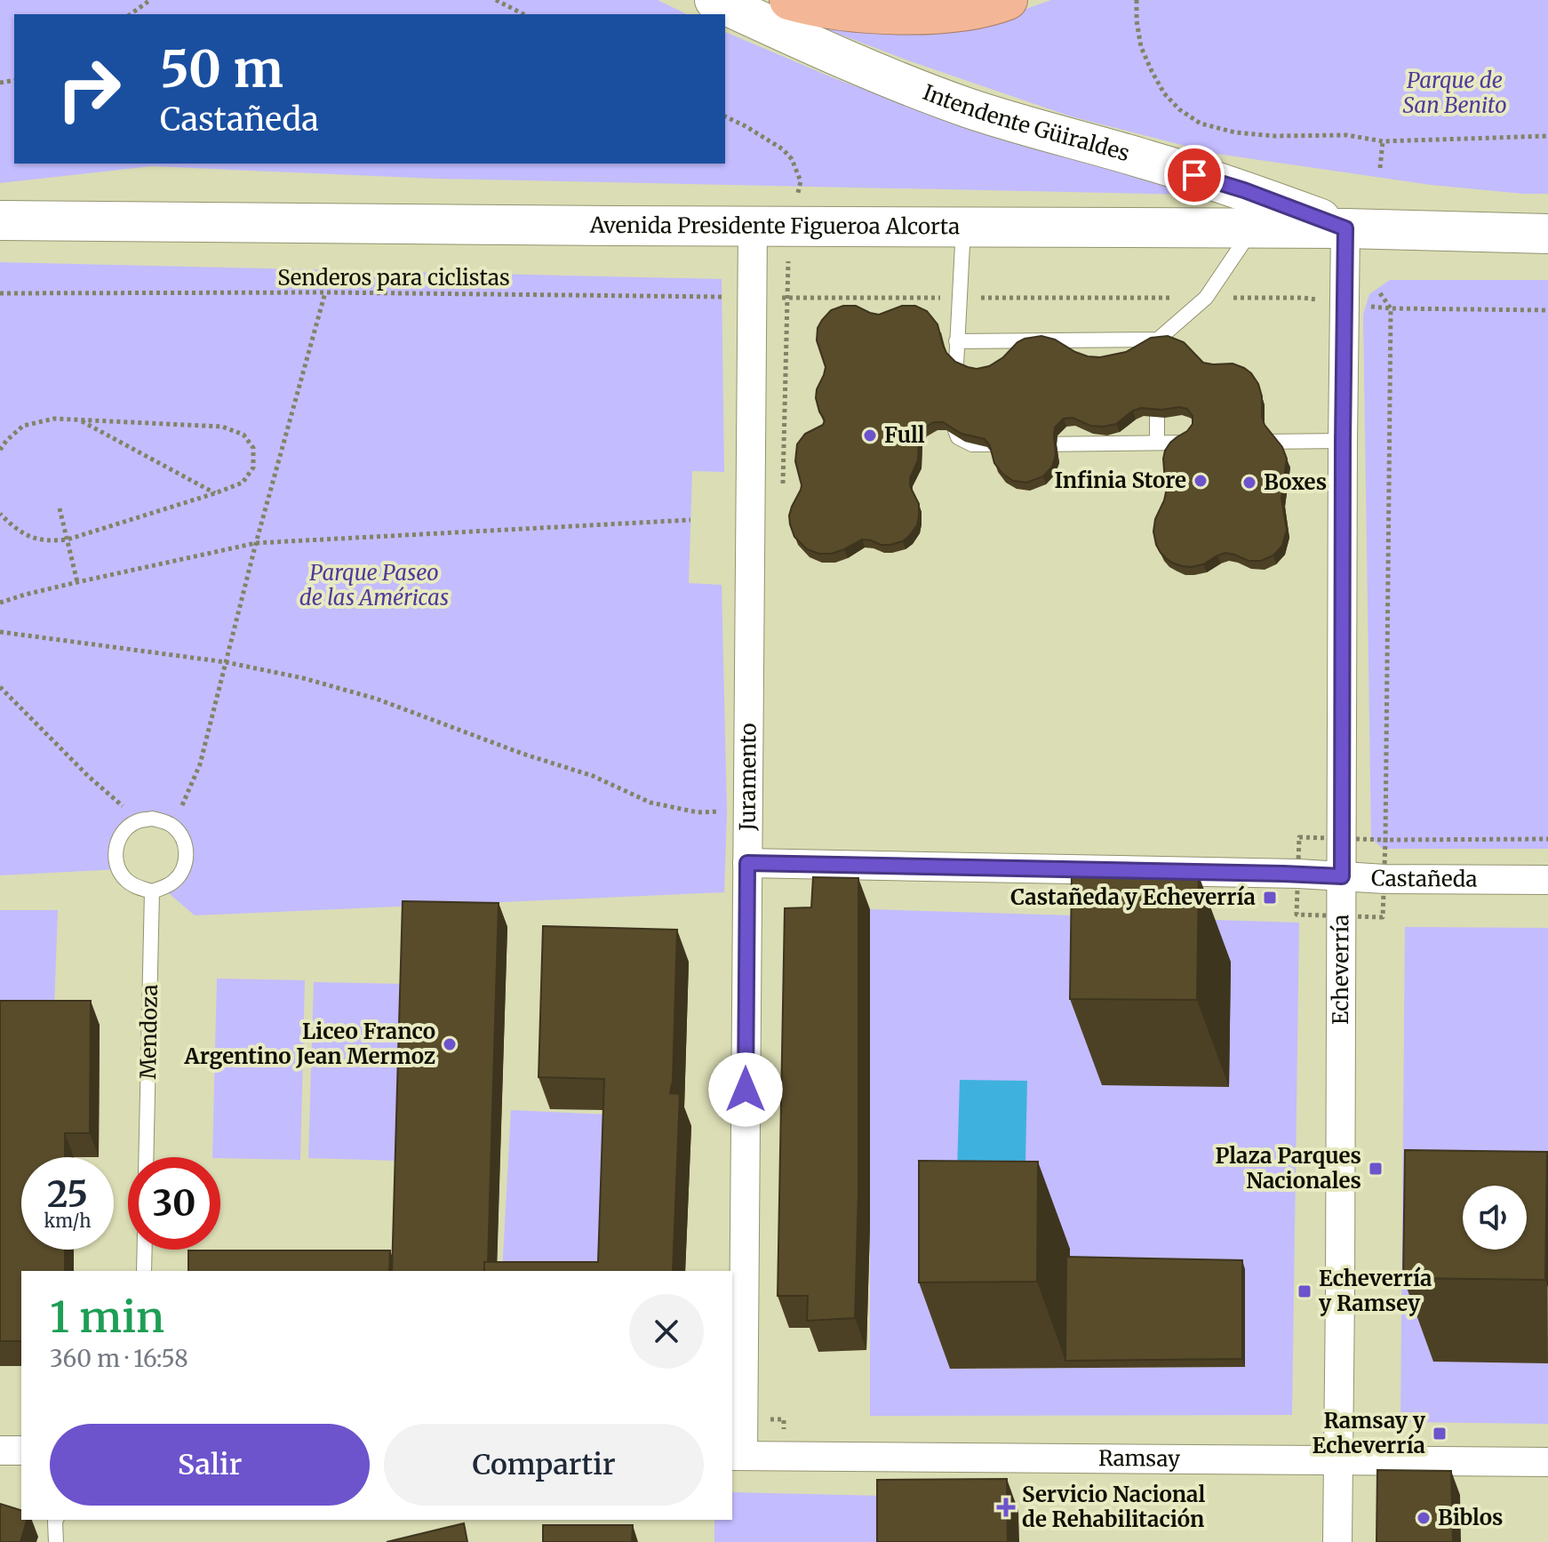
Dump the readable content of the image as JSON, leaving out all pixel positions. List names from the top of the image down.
{
  "streets": {
    "main road": ["Intendente Güiraldes", "Avenida Presidente Figueroa Alcorta"],
    "street": [
      "Juramento",
      "Castañeda",
      "Echeverría",
      "Ramsay"
    ],
    "lane": ["Mendoza"],
    "path": ["Senderos para ciclistas"]
  },
  "crossings": [
    ["Intendente Güiraldes", "Avenida Presidente Figueroa Alcorta"],
    ["Intendente Güiraldes", "Echeverría"],
    ["Avenida Presidente Figueroa Alcorta", "Juramento"],
    ["Avenida Presidente Figueroa Alcorta", "Echeverría"],
    ["Senderos para ciclistas", "Juramento"],
    ["Juramento", "Castañeda"],
    ["Juramento", "Ramsay"],
    ["Castañeda", "Echeverría"],
    ["Echeverría", "Ramsay"]
  ],
  "parks": ["Parque de San Benito", "Parque Paseo de las Américas"],
  "places": {
    "other": [
      "Full",
      "Infinia Store",
      "Boxes",
      "Liceo Franco Argentino Jean Mermoz",
      "Biblos"
    ],
    "transit": [
      "Castañeda y Echeverría",
      "Plaza Parques Nacionales",
      "Echeverría y Ramsey",
      "Ramsay y Echeverría"
    ],
    "health": ["Servicio Nacional de Rehabilitación"]
  },
  "page": {
    "turn": ["50 m", "Castañeda"],
    "speed": "25 km/h",
    "limit": "30",
    "heading": ["1 min", "360 m · 16:58"],
    "buttons": ["Salir", "Compartir"]
  }
}
